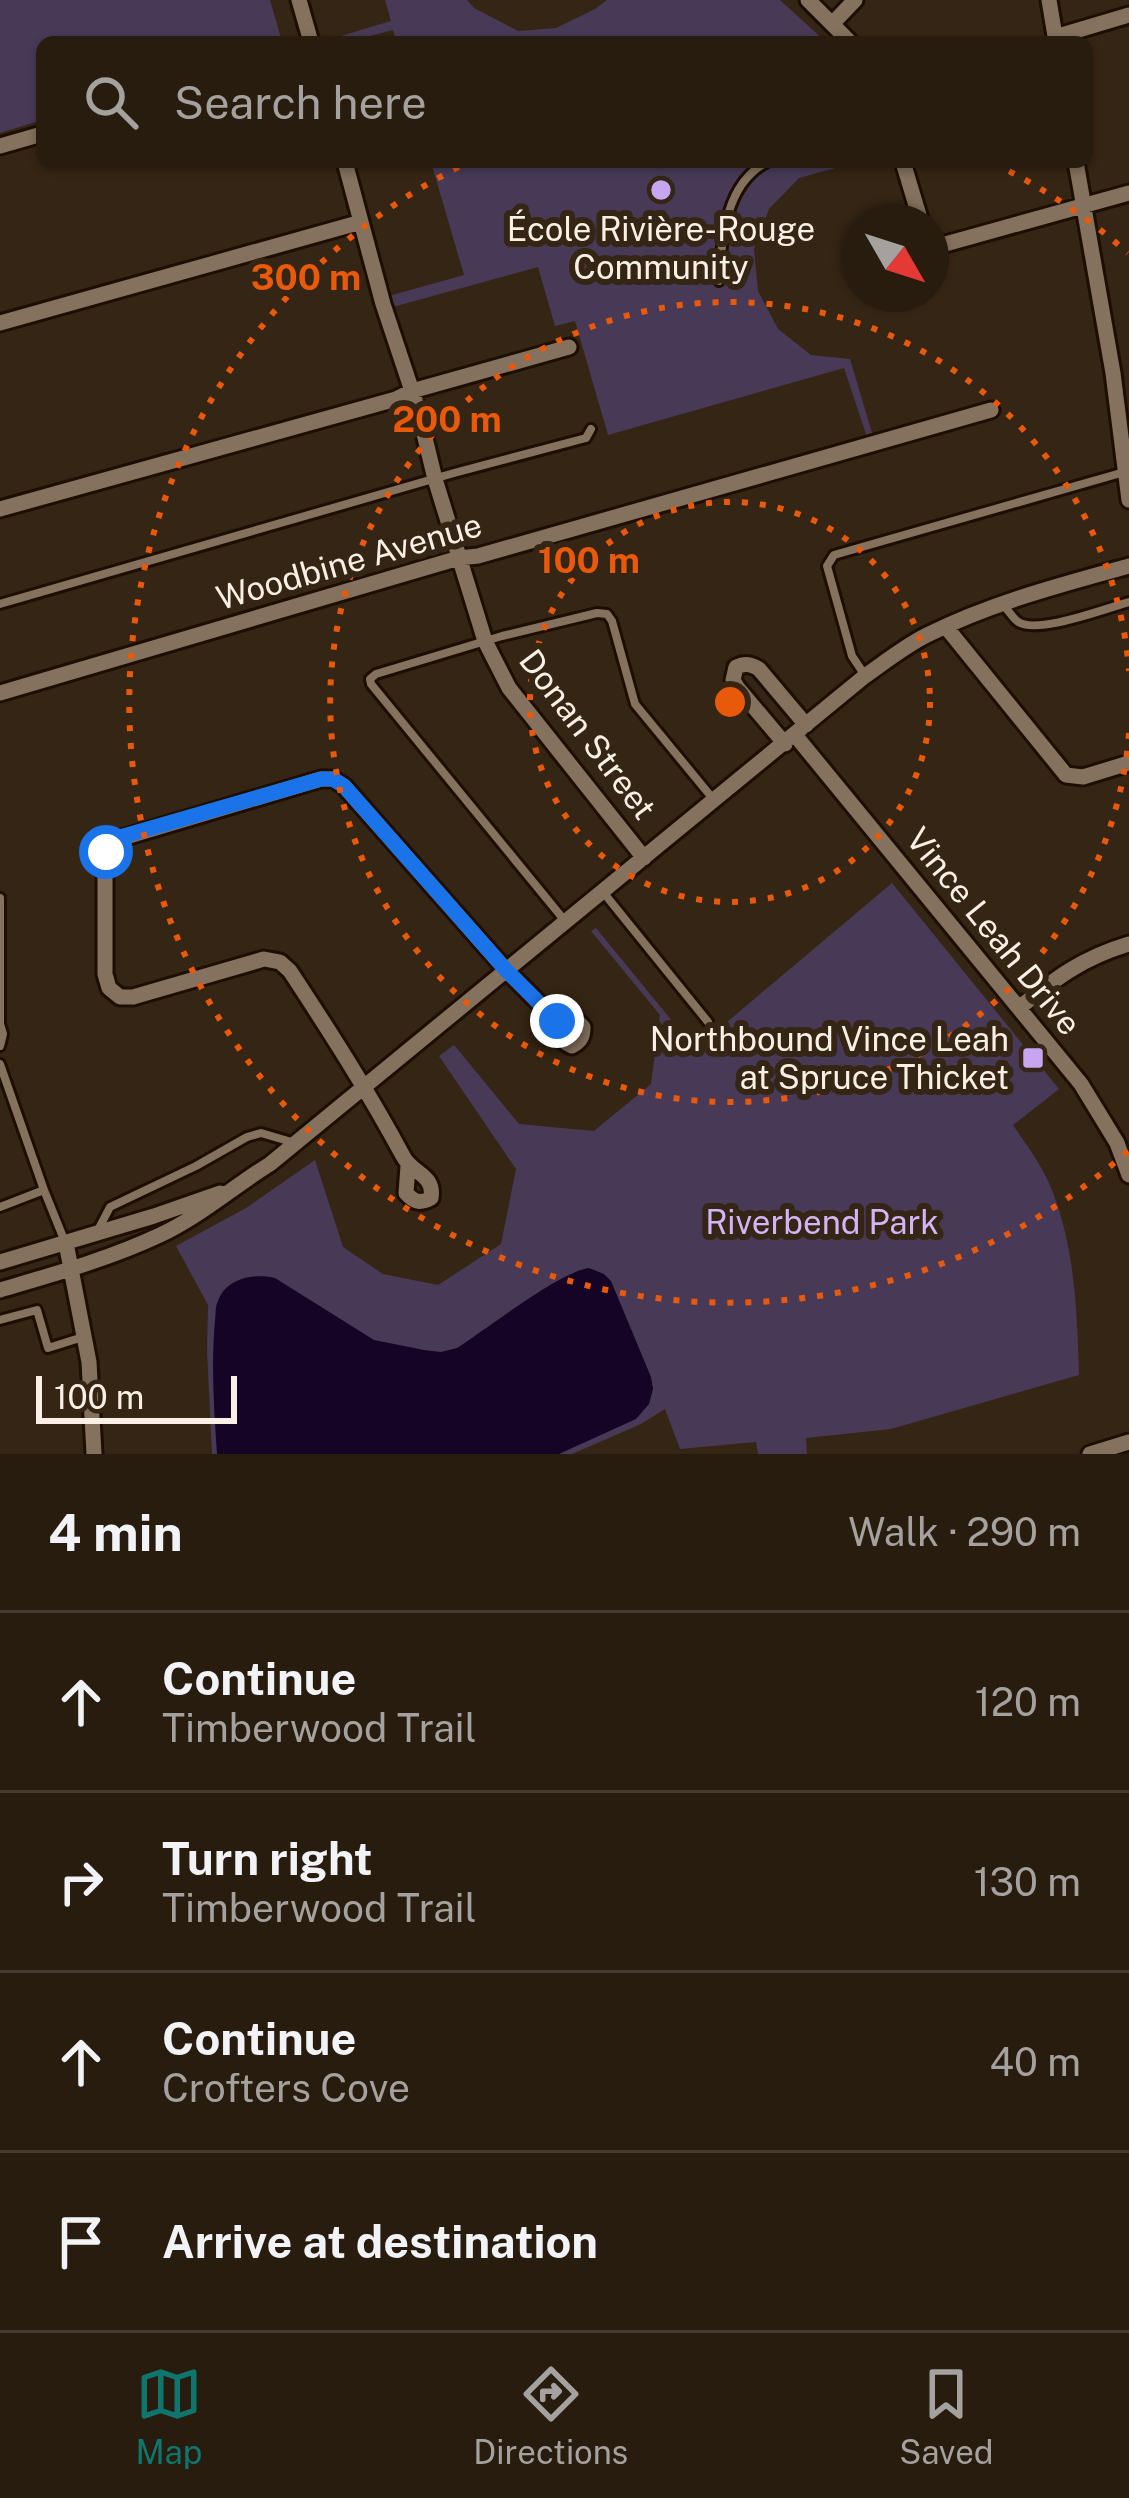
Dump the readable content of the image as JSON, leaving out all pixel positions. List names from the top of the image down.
{
  "streets": {
    "street": ["Woodbine Avenue", "Donan Street", "Vince Leah Drive"]
  },
  "crossings": [
    ["Woodbine Avenue", "Donan Street"]
  ],
  "parks": ["Riverbend Park"],
  "places": {
    "other": ["École Rivière-Rouge Community"],
    "transit": ["Northbound Vince Leah at Spruce Thicket"]
  },
  "scale_bar": "100 m",
  "north": "bottom right",
  "page": {
    "search": "Search here",
    "scale": "100 m",
    "heading": ["4 min", "Walk · 290 m"],
    "list": [
      ["Continue", "Timberwood Trail", "120 m"],
      ["Turn right", "Timberwood Trail", "130 m"],
      ["Continue", "Crofters Cove", "40 m"],
      "Arrive at destination"
    ],
    "nav": ["Map", "Directions", "Saved"]
  },
  "rings": ["300 m", "200 m", "100 m"]
}
